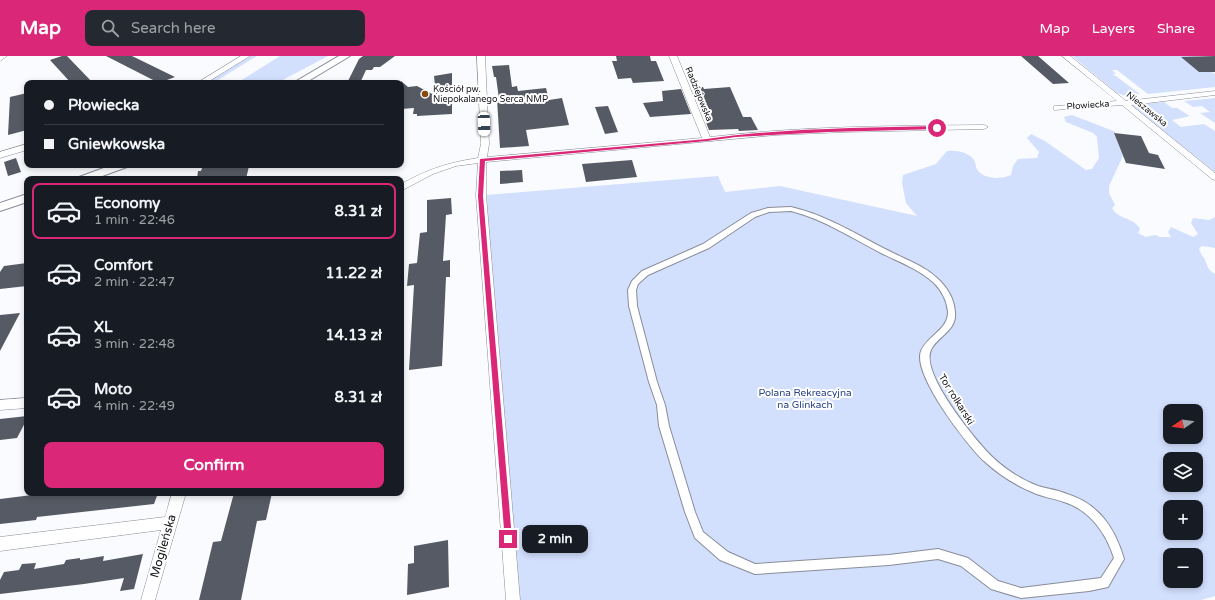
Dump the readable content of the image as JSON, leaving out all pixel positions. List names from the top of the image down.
{
  "streets": {
    "street": [
      "Radziejowska",
      "Płowiecka",
      "Nieszawska",
      "Tor rolkarski",
      "Mogileńska"
    ]
  },
  "crossings": [
    ["Płowiecka", "Nieszawska"]
  ],
  "parks": ["Polana Rekreacyjna na Glinkach"],
  "places": ["Kościół pw. Niepokalanego Serca NMP"],
  "north": "left",
  "page": {
    "header": "Map",
    "search": "Search here",
    "nav": ["Map", "Layers", "Share"],
    "banner": ["Płowiecka", "Gniewkowska"],
    "list": [
      {
        "name": "Economy",
        "note": "1 min · 22:46",
        "value": "8.31 zł"
      },
      {
        "name": "Comfort",
        "note": "2 min · 22:47",
        "value": "11.22 zł"
      },
      {
        "name": "XL",
        "note": "3 min · 22:48",
        "value": "14.13 zł"
      },
      {
        "name": "Moto",
        "note": "4 min · 22:49",
        "value": "8.31 zł"
      }
    ],
    "map_buttons": ["+", "−"],
    "buttons": "Confirm",
    "bubble": "2 min"
  }
}
